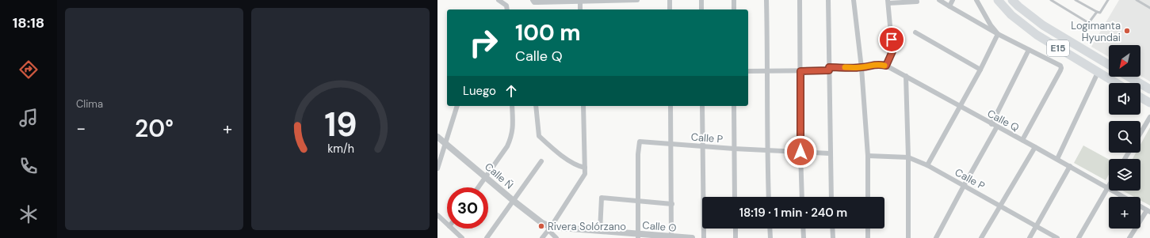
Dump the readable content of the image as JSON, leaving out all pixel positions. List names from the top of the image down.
{
  "streets": {
    "highway": ["E15"],
    "street": [
      "Calle Q",
      "Calle P",
      "Calle Ñ",
      "Calle O"
    ]
  },
  "crossings": [
    ["Calle Ñ", "Calle O"]
  ],
  "places": ["Logimanta Hyundai", "Rivera Solórzano"],
  "north": "bottom left",
  "page": {
    "tabs": "18:18",
    "tile": "Clima",
    "turn": ["100 m", "Calle Q"],
    "map_buttons": "+",
    "then": "Luego",
    "heat": ["−", "20°", "+"],
    "limit": "30",
    "trip": "18:19 · 1 min · 240 m",
    "gauge": ["19", "km/h"]
  }
}
